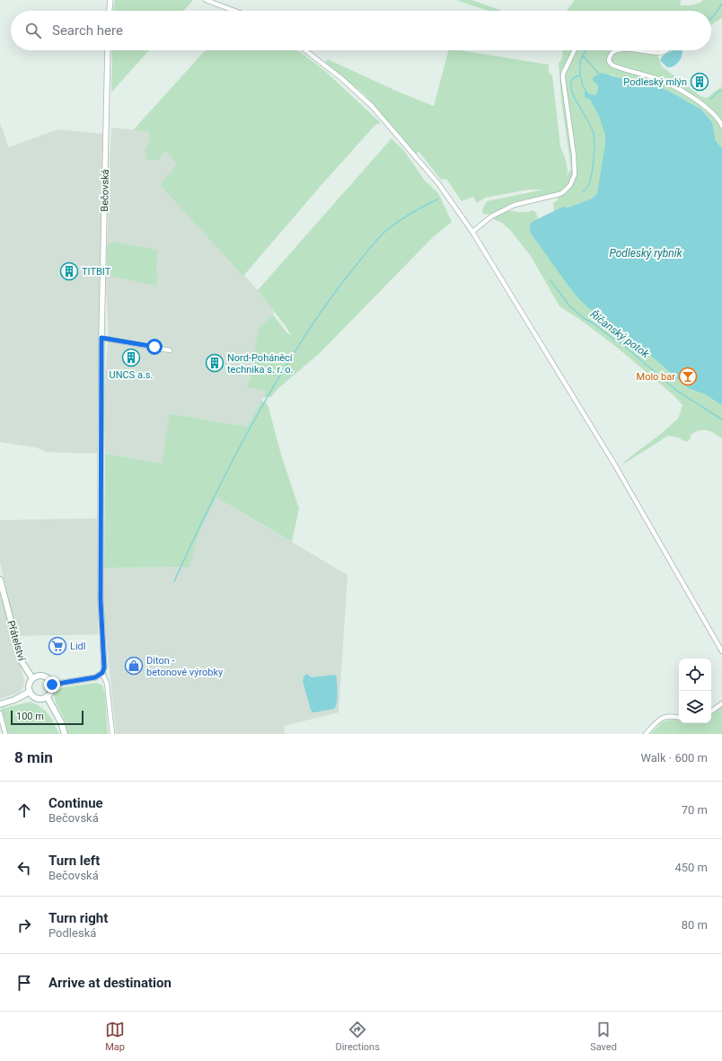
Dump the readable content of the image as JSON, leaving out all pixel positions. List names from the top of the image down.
{
  "streets": {
    "main road": ["Přátelství"],
    "street": ["Bečovská"]
  },
  "water": ["Podleský rybník", "Říčanský potok"],
  "places": {
    "building": [
      "Podleský mlýn",
      "TITBIT",
      "UNCS a.s.",
      "Nord-Poháněcí technika s. r. o."
    ],
    "bar": ["Molo bar"],
    "supermarket": ["Lidl"],
    "shop": ["Diton - betonové výrobky"]
  },
  "scale_bar": "100 m",
  "page": {
    "search": "Search here",
    "scale": "100 m",
    "heading": ["8 min", "Walk · 600 m"],
    "list": [
      ["Continue", "Bečovská", "70 m"],
      ["Turn left", "Bečovská", "450 m"],
      ["Turn right", "Podleská", "80 m"],
      "Arrive at destination"
    ],
    "nav": ["Map", "Directions", "Saved"]
  }
}
